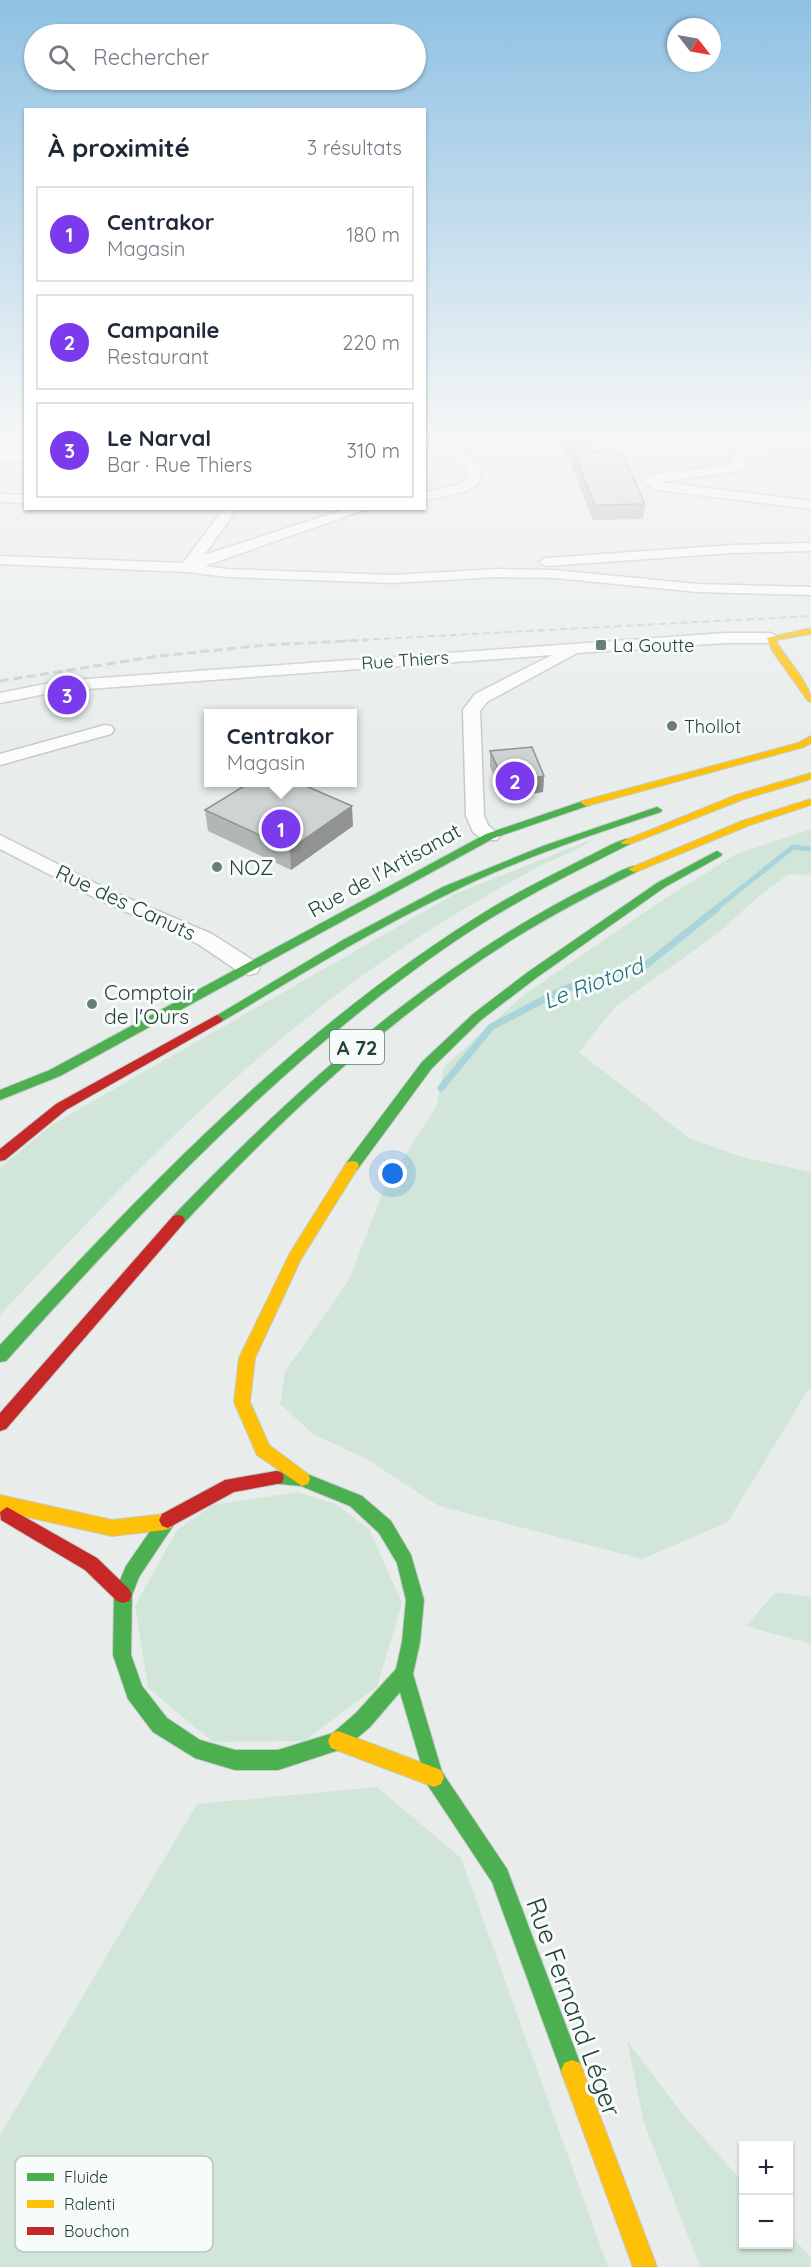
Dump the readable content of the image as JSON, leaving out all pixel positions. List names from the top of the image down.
{
  "streets": {
    "main road": [
      "Rue Thiers",
      "Rue de l'Artisanat",
      "A 72",
      "Rue Fernand Léger"
    ],
    "street": ["Rue des Canuts"]
  },
  "crossings": [
    ["Rue de l'Artisanat", "Rue des Canuts"]
  ],
  "water": ["Le Riotord"],
  "places": {
    "transit": ["La Goutte"],
    "other": ["Thollot", "NOZ", "Comptoir de l'Ours"]
  },
  "legend": ["Fluide", "Ralenti", "Bouchon"],
  "north": "bottom right",
  "page": {
    "search": "Rechercher",
    "heading": ["À proximité", "3 résultats"],
    "list": [
      {
        "mark": "1",
        "name": "Centrakor",
        "note": "Magasin",
        "value": "180 m"
      },
      {
        "mark": "2",
        "name": "Campanile",
        "note": "Restaurant",
        "value": "220 m"
      },
      {
        "mark": "3",
        "name": "Le Narval",
        "note": "Bar · Rue Thiers",
        "value": "310 m"
      }
    ],
    "pins": ["3", "2", "1"],
    "popup": ["Centrakor", "Magasin"],
    "map_buttons": ["+", "−"]
  }
}
